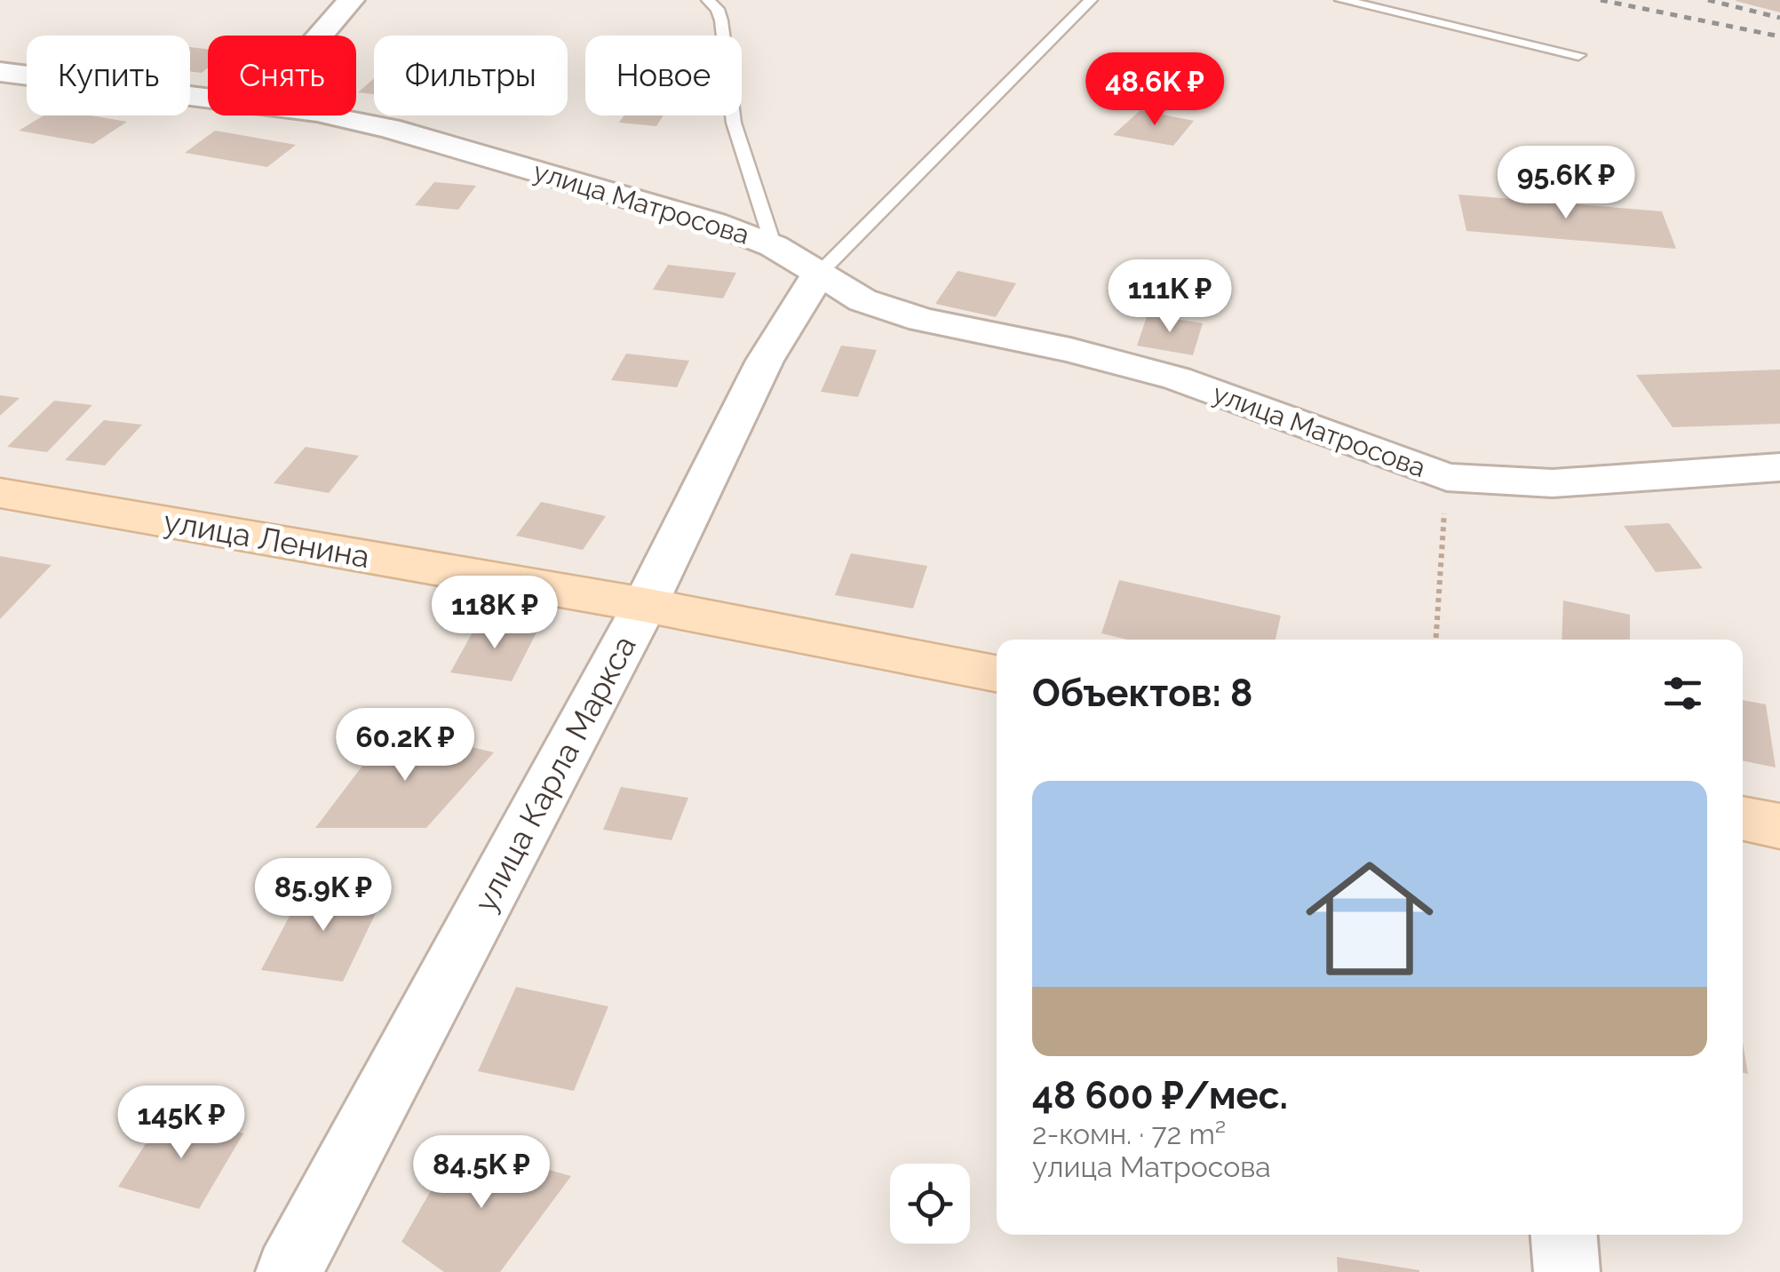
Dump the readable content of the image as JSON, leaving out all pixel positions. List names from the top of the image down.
{
  "streets": {
    "street": ["улица Матросова", "улица Ленина", "улица Карла Маркса"]
  },
  "crossings": [
    ["улица Матросова", "улица Карла Маркса"],
    ["улица Ленина", "улица Карла Маркса"]
  ],
  "page": {
    "chip": [
      "Купить",
      "Снять",
      "Фильтры",
      "Новое"
    ],
    "price": [
      "48.6K ₽",
      "95.6K ₽",
      "111K ₽",
      "118K ₽",
      "60.2K ₽",
      "85.9K ₽",
      "145K ₽",
      "84.5K ₽"
    ],
    "heading": "Объектов: 8",
    "list": [
      {
        "name": "48 600 ₽/мес.",
        "note": "2-комн. · 72 m² · улица Матросова"
      }
    ]
  }
}
